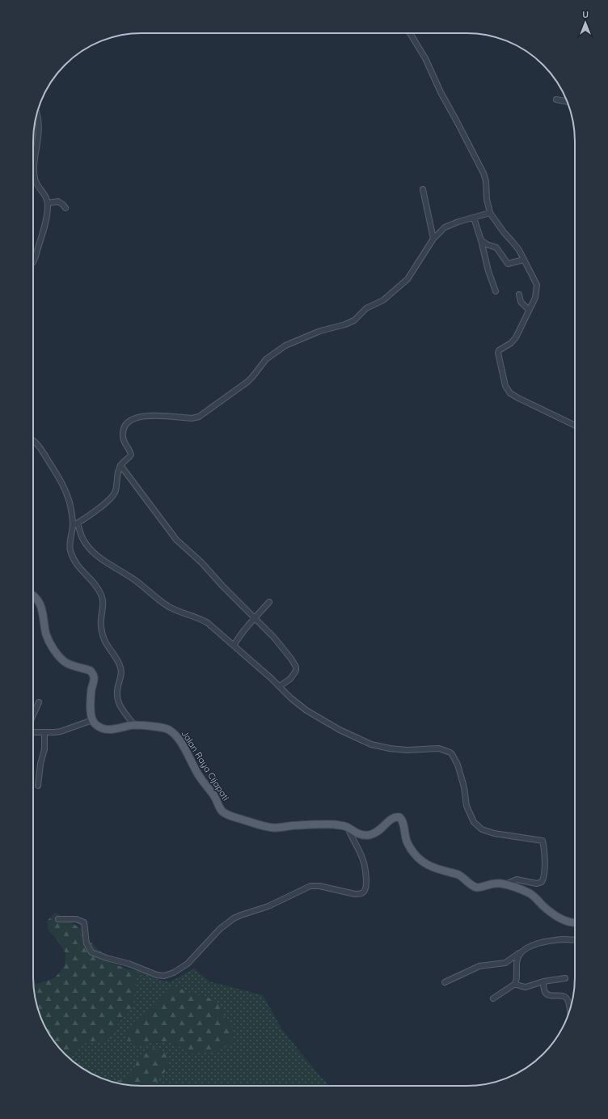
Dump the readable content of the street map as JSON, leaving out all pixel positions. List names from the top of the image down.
{
  "streets": {
    "main road": ["Jalan Raya Cijapati"]
  },
  "north": "top"
}
